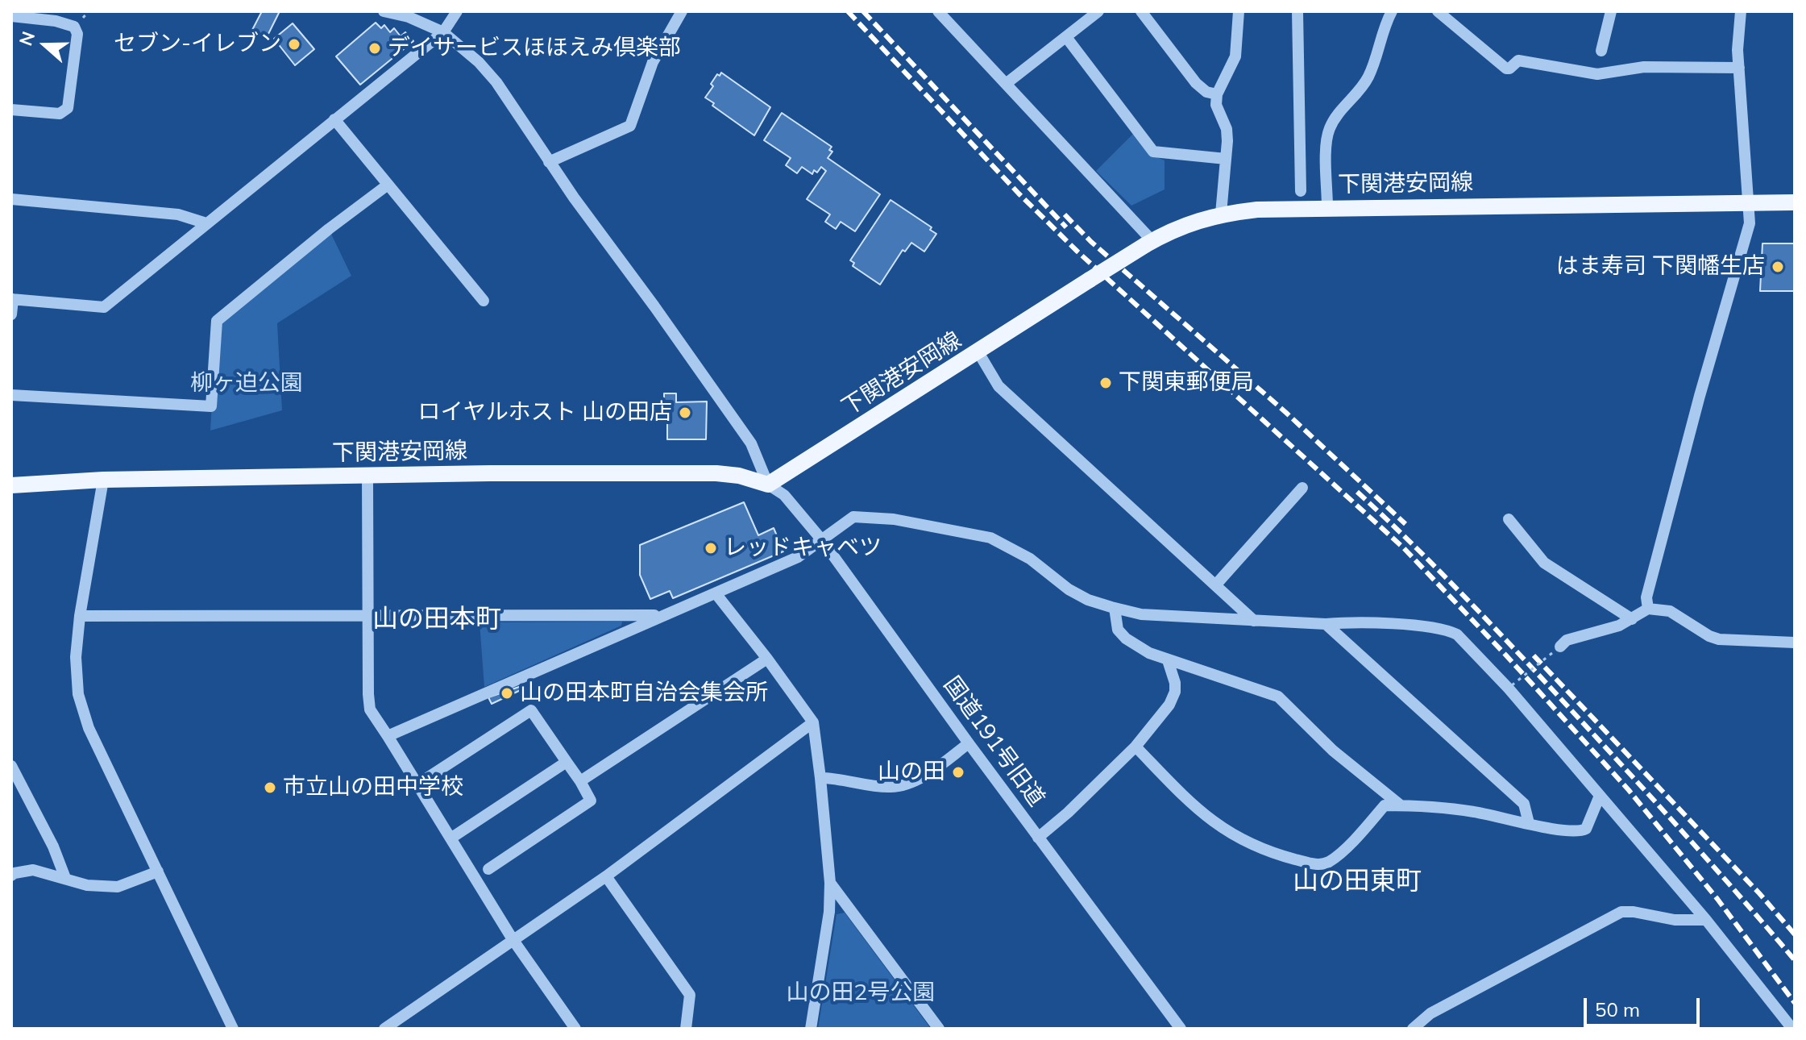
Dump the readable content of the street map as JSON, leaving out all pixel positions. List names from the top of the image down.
{
  "streets": {
    "main road": ["下関港安岡線"],
    "street": ["国道191号旧道"]
  },
  "crossings": [
    ["下関港安岡線", "国道191号旧道"]
  ],
  "districts": ["山の田本町", "山の田東町"],
  "parks": ["柳ヶ迫公園", "山の田2号公園"],
  "places": [
    "セブン-イレブン",
    "デイサービスほほえみ倶楽部",
    "はま寿司 下関幡生店",
    "下関東郵便局",
    "ロイヤルホスト 山の田店",
    "レッドキャベツ",
    "山の田本町自治会集会所",
    "山の田",
    "市立山の田中学校"
  ],
  "scale_bar": "50 m",
  "north": "left"
}
